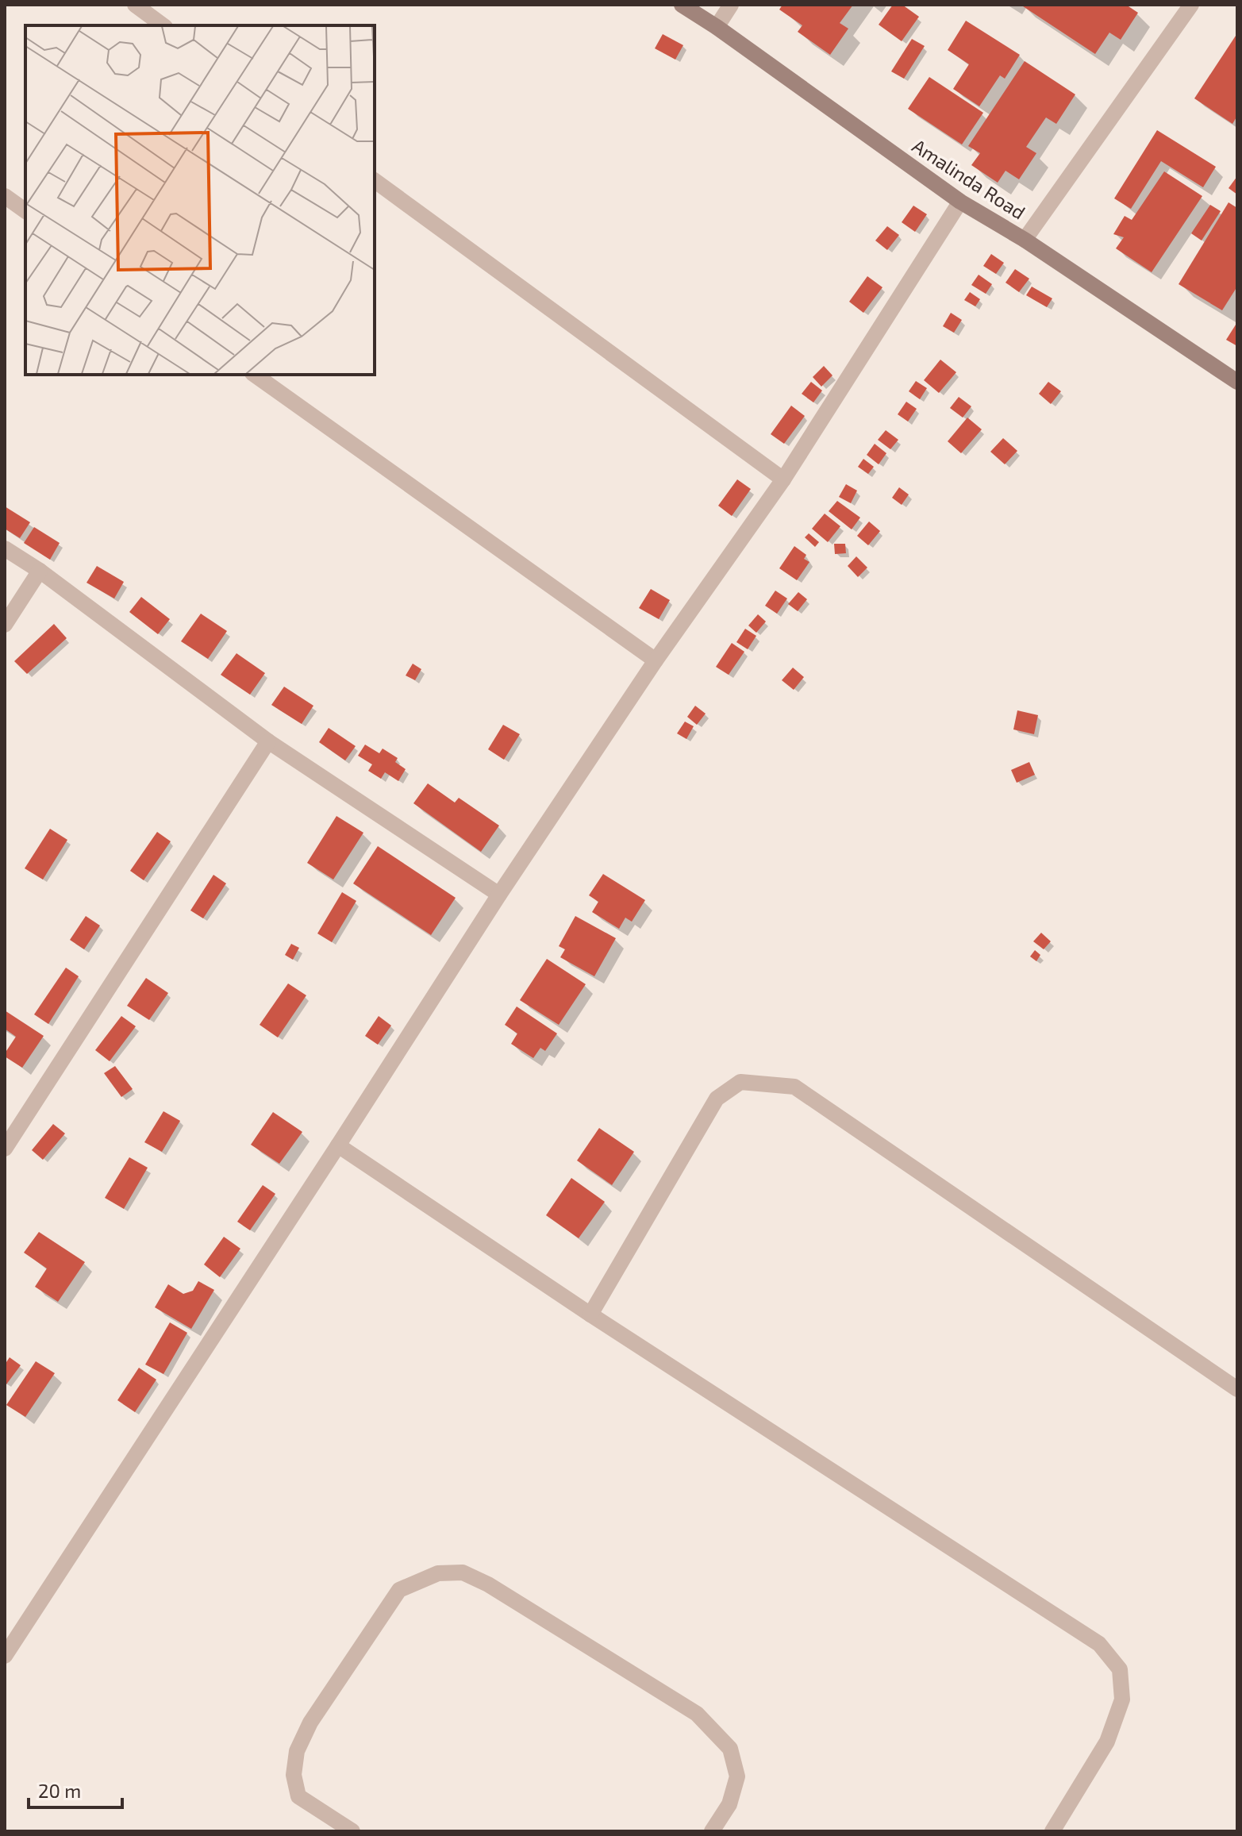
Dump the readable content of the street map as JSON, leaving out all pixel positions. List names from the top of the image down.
{
  "streets": {
    "street": ["Amalinda Road"]
  },
  "scale_bar": "20 m"
}
